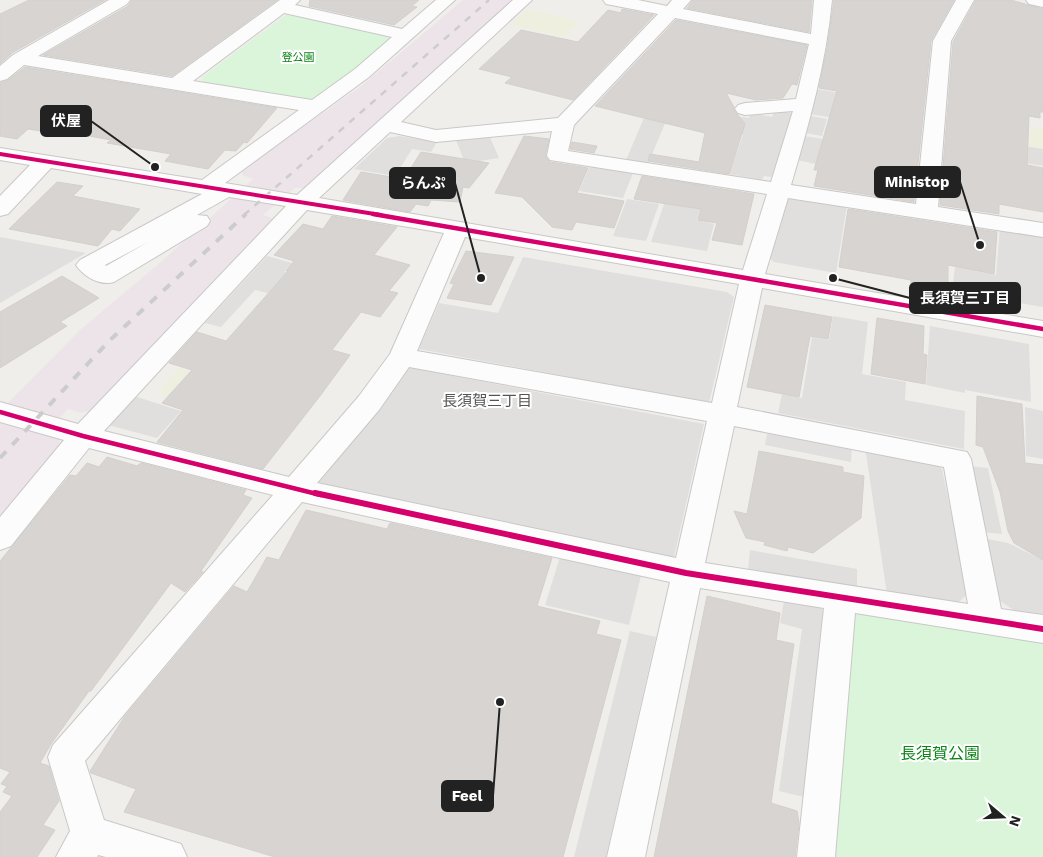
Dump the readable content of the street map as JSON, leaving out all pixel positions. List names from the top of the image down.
{
  "districts": ["長須賀三丁目"],
  "parks": ["登公園", "長須賀公園"],
  "places": [
    "伏屋",
    "Ministop",
    "らんぷ",
    "長須賀三丁目",
    "Feel"
  ],
  "north": "right"
}
